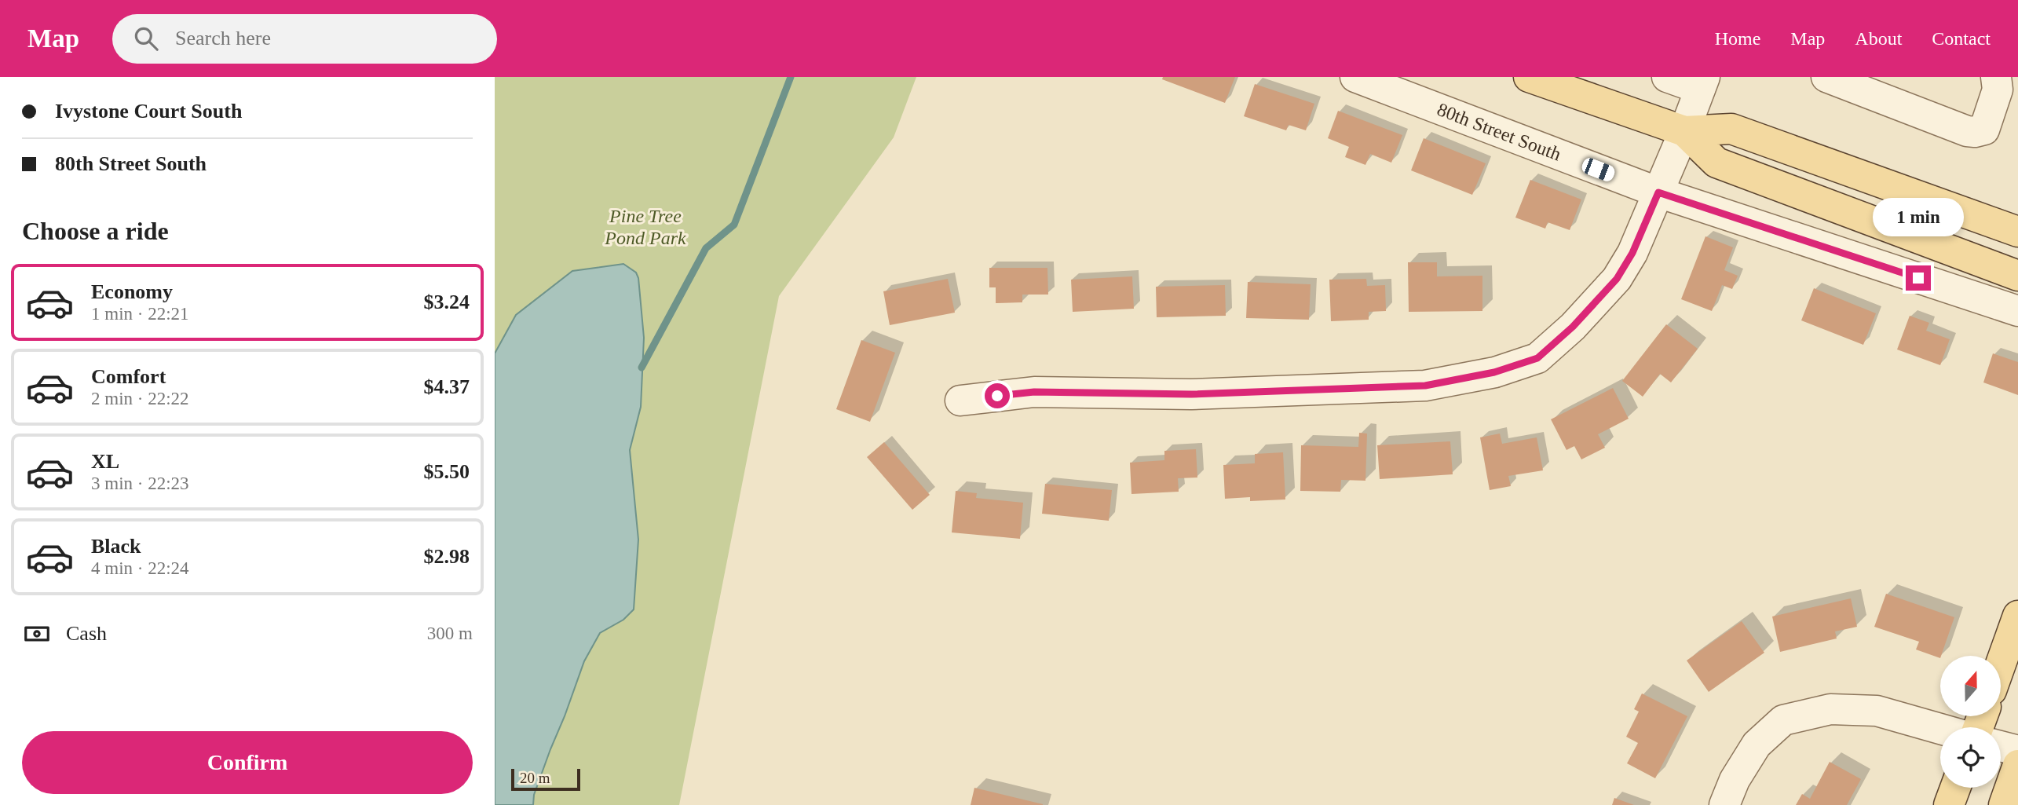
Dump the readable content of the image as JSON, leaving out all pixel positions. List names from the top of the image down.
{
  "streets": {
    "street": ["80th Street South"]
  },
  "parks": ["Pine Tree Pond Park"],
  "scale_bar": "20 m",
  "north": "top",
  "page": {
    "header": "Map",
    "search": "Search here",
    "nav": [
      "Home",
      "Map",
      "About",
      "Contact"
    ],
    "banner": ["Ivystone Court South", "80th Street South"],
    "heading": "Choose a ride",
    "bubble": "1 min",
    "list": [
      {
        "name": "Economy",
        "note": "1 min · 22:21",
        "value": "$3.24"
      },
      {
        "name": "Comfort",
        "note": "2 min · 22:22",
        "value": "$4.37"
      },
      {
        "name": "XL",
        "note": "3 min · 22:23",
        "value": "$5.50"
      },
      {
        "name": "Black",
        "note": "4 min · 22:24",
        "value": "$2.98"
      }
    ],
    "pay": ["Cash", "300 m"],
    "buttons": "Confirm",
    "scale": "20 m"
  }
}
